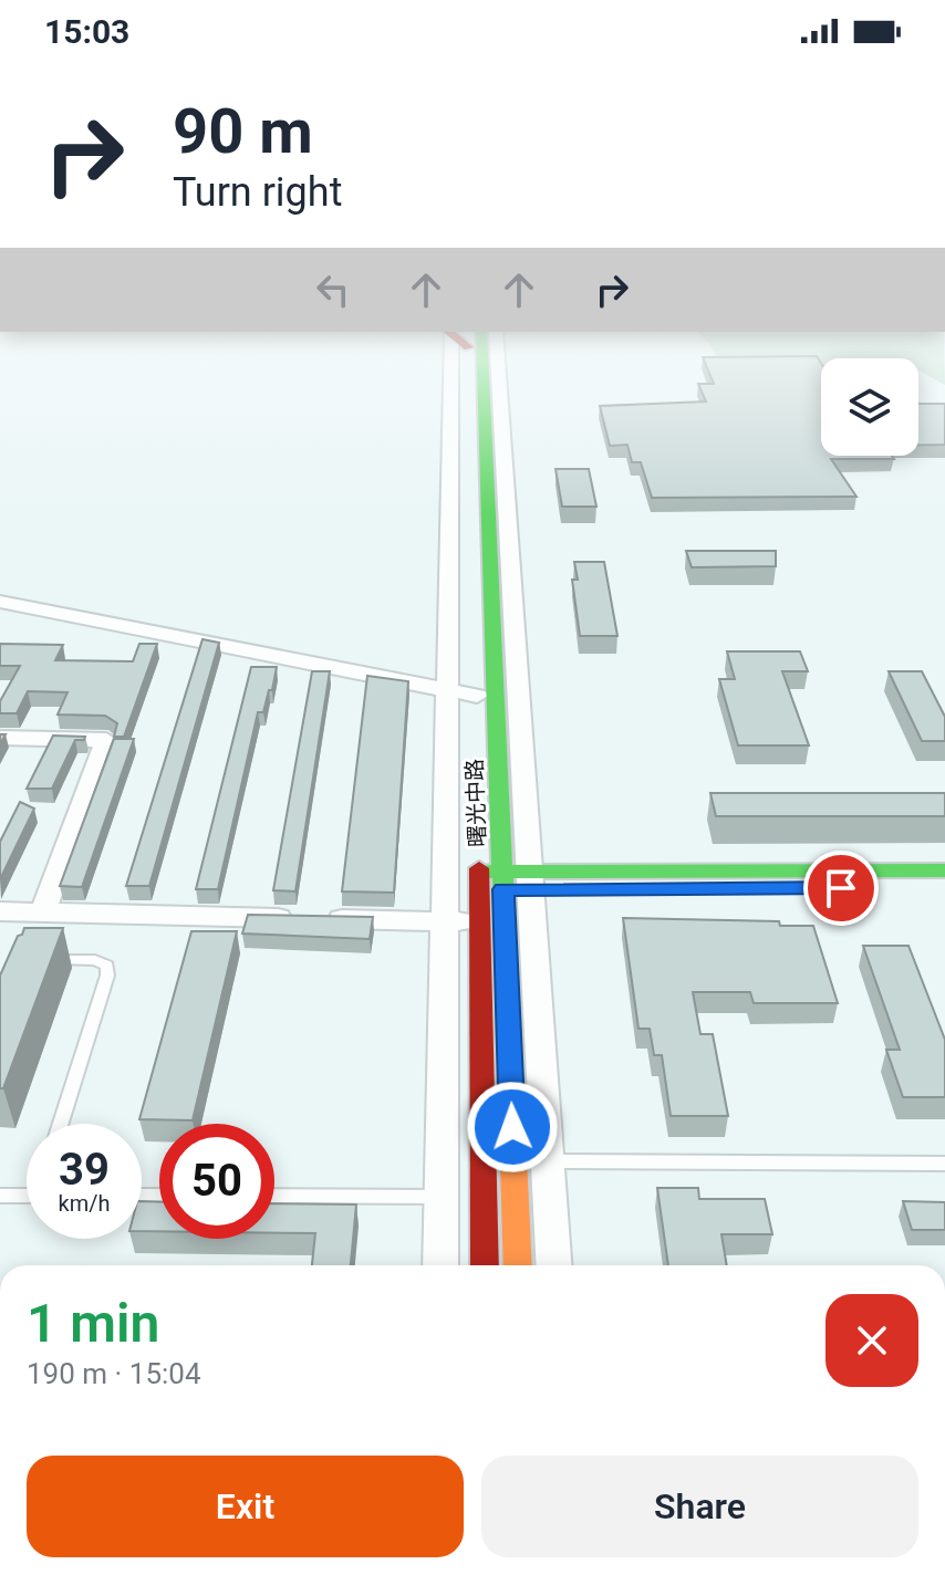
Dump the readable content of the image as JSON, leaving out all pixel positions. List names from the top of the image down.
{
  "streets": {
    "main road": ["曙光中路"]
  },
  "page": {
    "status": "15:03",
    "turn": ["90 m", "Turn right"],
    "speed": "39 km/h",
    "limit": "50",
    "heading": ["1 min", "190 m · 15:04"],
    "buttons": ["Exit", "Share"]
  }
}
